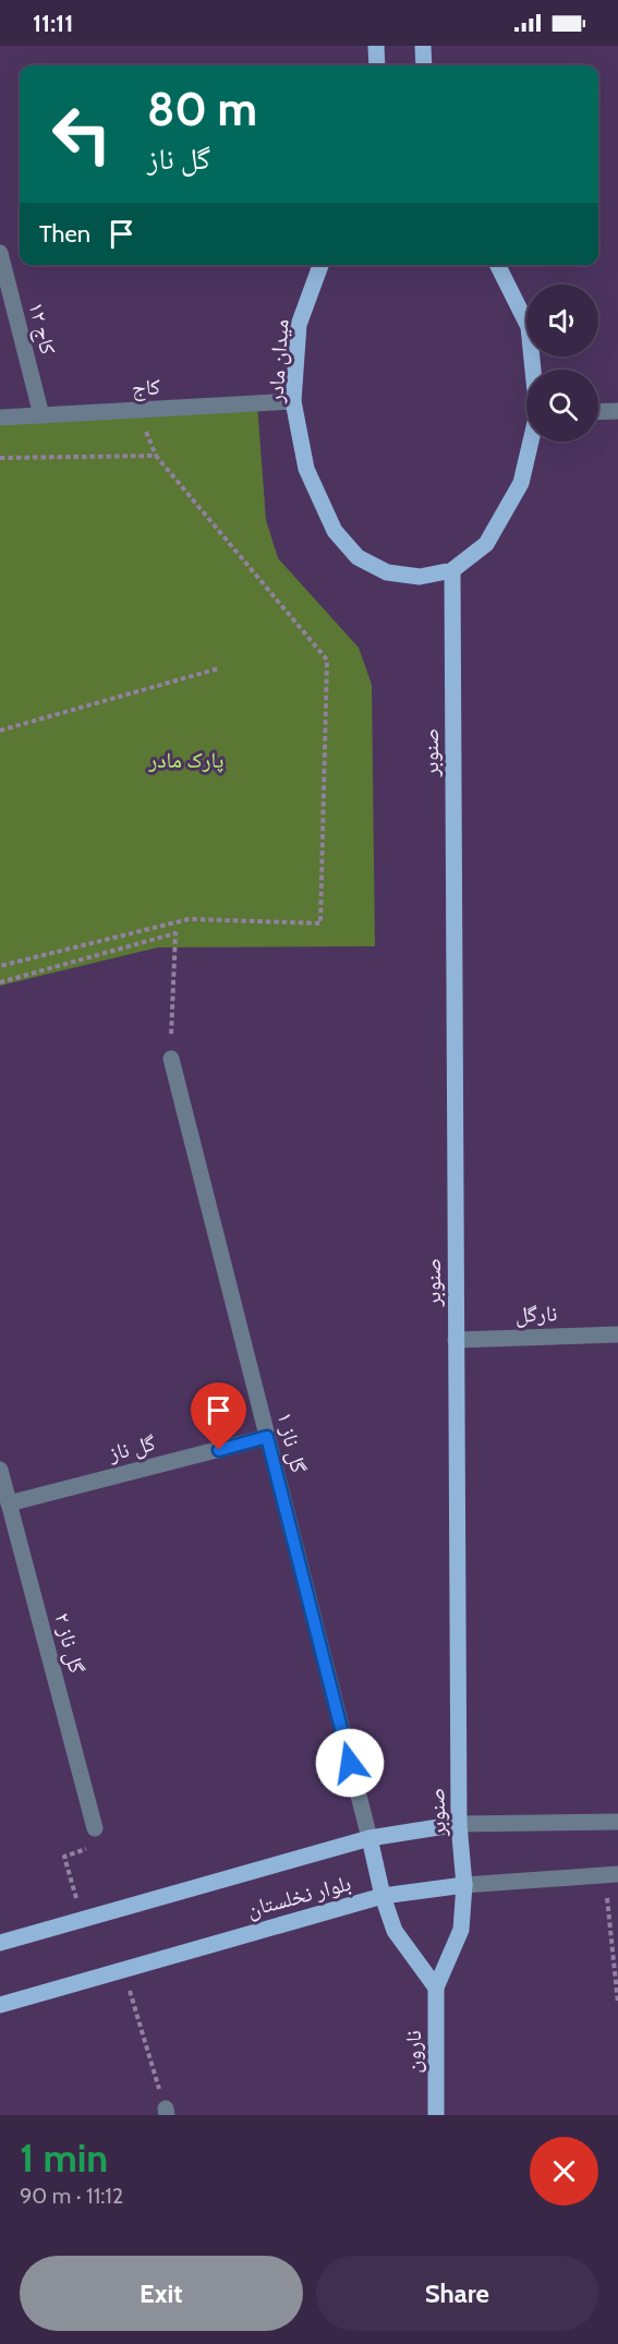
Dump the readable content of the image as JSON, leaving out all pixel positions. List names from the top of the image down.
{
  "streets": {
    "main road": [
      "میدان مادر",
      "صنوبر",
      "بلوار نخلستان",
      "نارون"
    ],
    "street": [
      "کاج ۱۲",
      "کاج",
      "نارگل",
      "گل ناز ۱",
      "گل ناز",
      "گل ناز ۲"
    ]
  },
  "crossings": [
    ["کاج ۱۲", "کاج"],
    ["میدان مادر", "کاج"],
    ["میدان مادر", "صنوبر"],
    ["صنوبر", "نارگل"],
    ["صنوبر", "بلوار نخلستان"],
    ["صنوبر", "نارون"],
    ["گل ناز ۱", "گل ناز"],
    ["گل ناز ۱", "بلوار نخلستان"],
    ["گل ناز", "گل ناز ۲"]
  ],
  "parks": ["پارک مادر"],
  "page": {
    "status": "11:11",
    "turn": ["80 m", "گل ناز"],
    "then": "Then",
    "heading": ["1 min", "90 m · 11:12"],
    "buttons": ["Exit", "Share"]
  }
}
